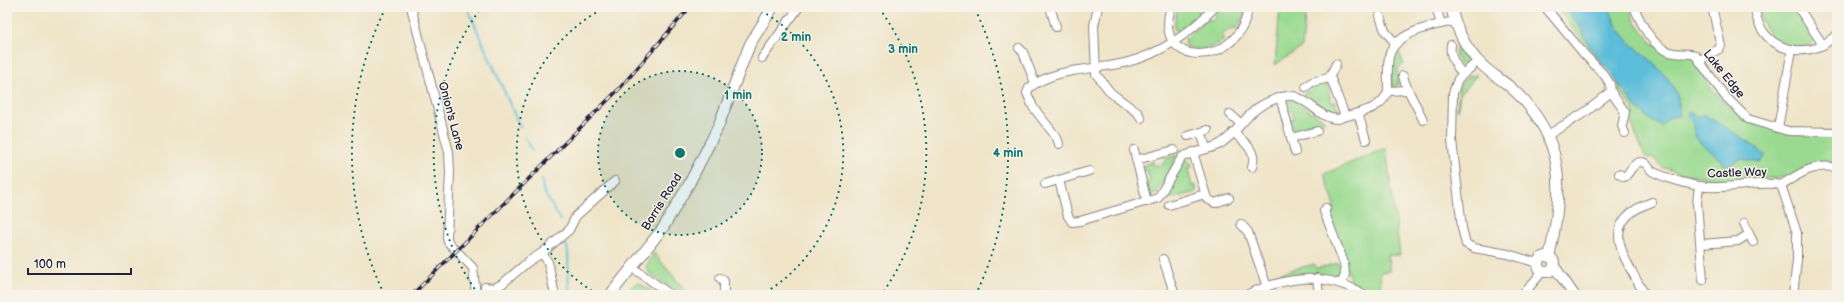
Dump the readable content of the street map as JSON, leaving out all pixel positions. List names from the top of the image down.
{
  "streets": {
    "street": [
      "Lake Edge",
      "Onion's Lane",
      "Castle Way",
      "Borris Road"
    ]
  },
  "scale_bar": "100 m",
  "rings": [
    "2 min",
    "3 min",
    "1 min",
    "4 min"
  ]
}
